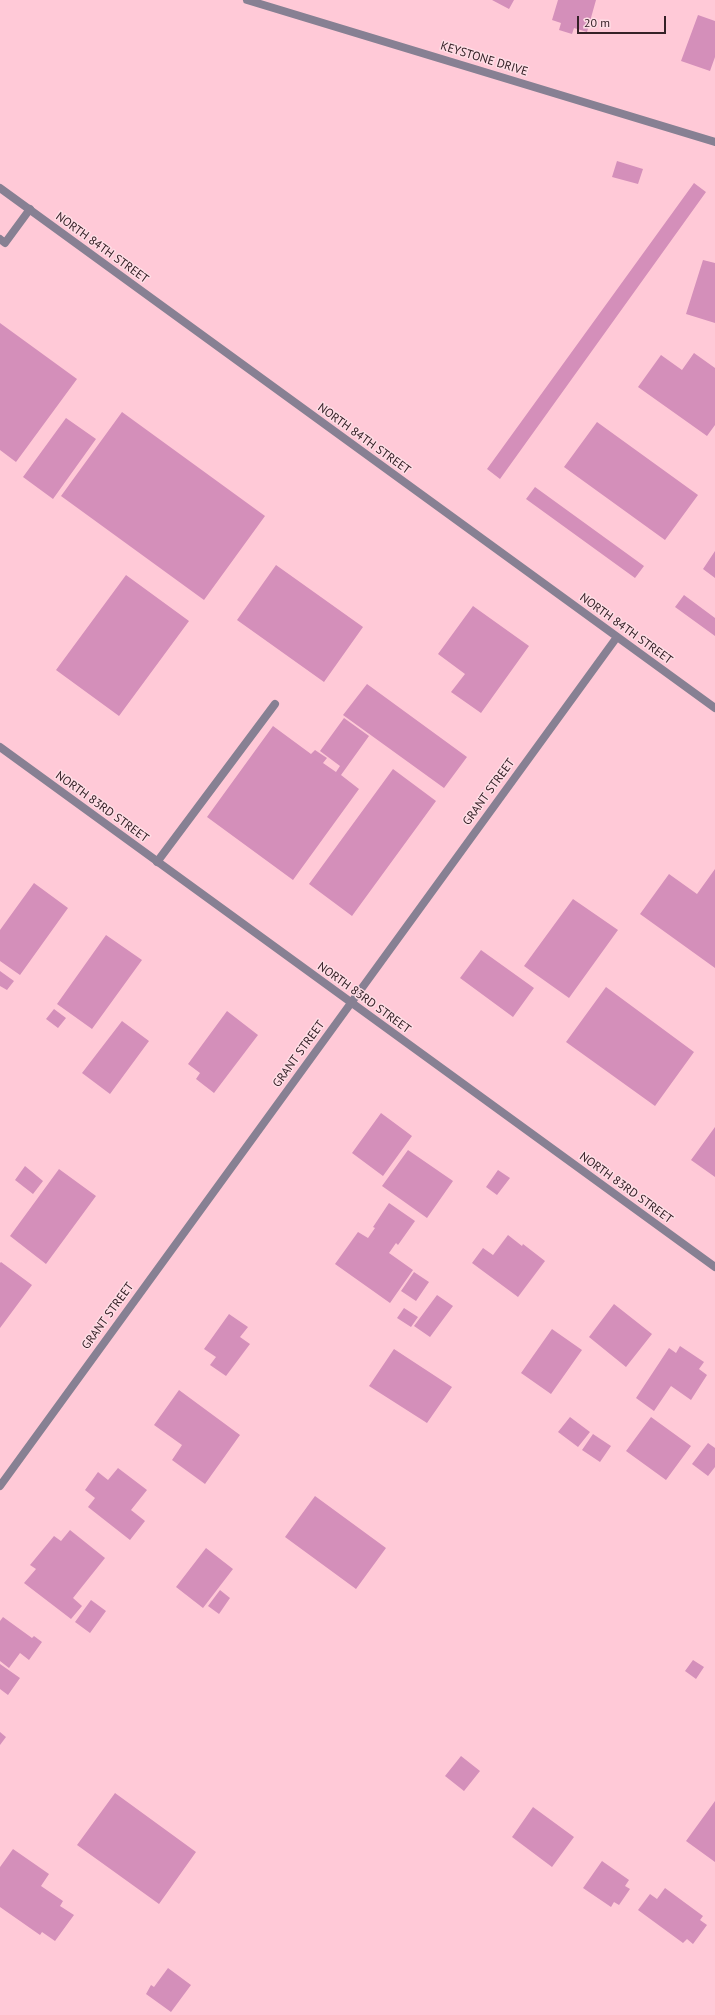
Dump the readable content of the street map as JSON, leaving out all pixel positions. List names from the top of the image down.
{
  "streets": {
    "street": [
      "KEYSTONE DRIVE",
      "NORTH 84TH STREET",
      "GRANT STREET",
      "NORTH 83RD STREET"
    ]
  },
  "crossings": [
    ["NORTH 84TH STREET", "GRANT STREET"],
    ["GRANT STREET", "NORTH 83RD STREET"]
  ],
  "scale_bar": "20 m"
}
